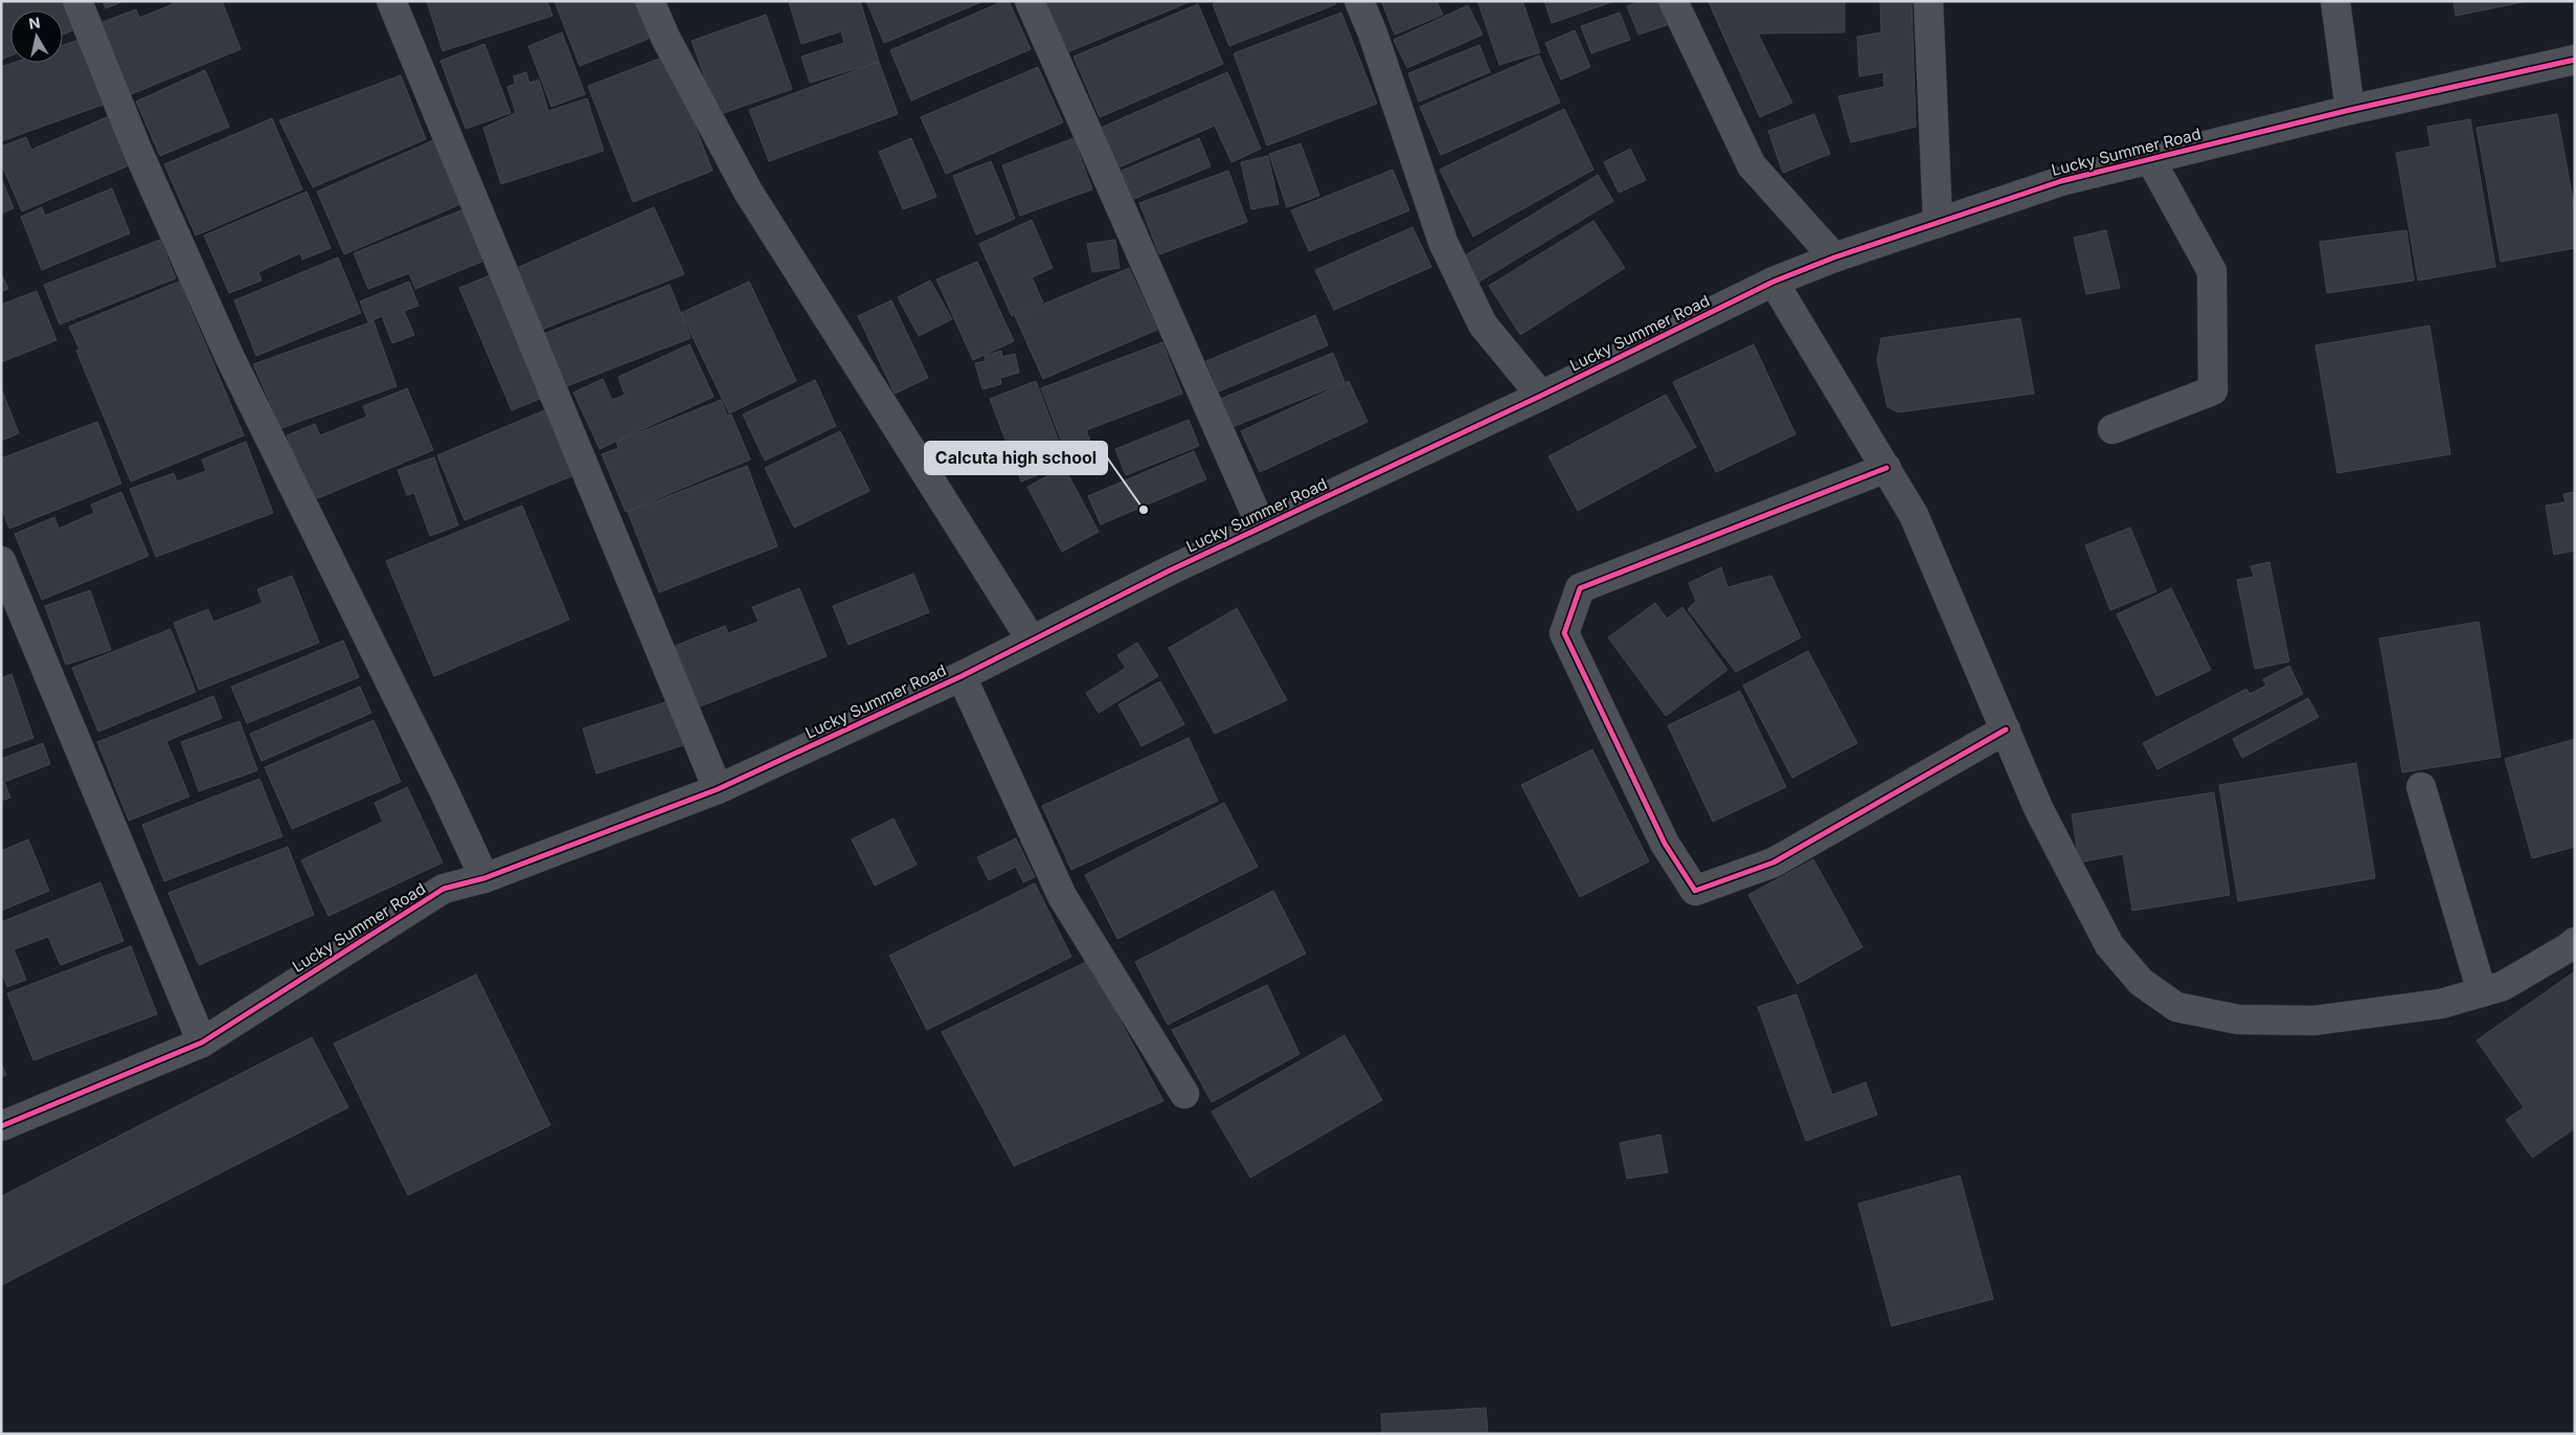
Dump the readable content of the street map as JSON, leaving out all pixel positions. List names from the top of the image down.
{
  "streets": {
    "street": ["Lucky Summer Road"]
  },
  "places": ["Calcuta high school"],
  "north": "top"
}
